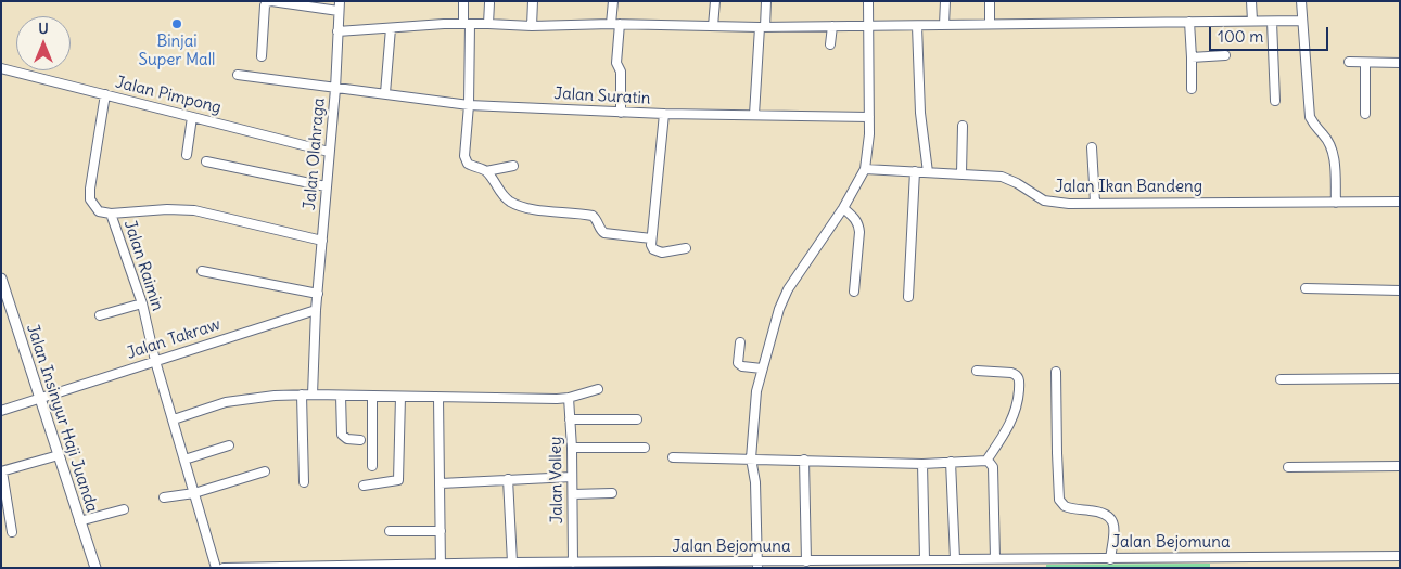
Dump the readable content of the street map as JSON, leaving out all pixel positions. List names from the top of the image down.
{
  "streets": {
    "street": [
      "Jalan Pimpong",
      "Jalan Suratin",
      "Jalan Olahraga",
      "Jalan Ikan Bandeng",
      "Jalan Raimin",
      "Jalan Takraw",
      "Jalan Insinyur Haji Juanda",
      "Jalan Volley",
      "Jalan Bejomuna"
    ]
  },
  "crossings": [
    ["Jalan Pimpong", "Jalan Olahraga"],
    ["Jalan Pimpong", "Jalan Raimin"],
    ["Jalan Suratin", "Jalan Olahraga"],
    ["Jalan Olahraga", "Jalan Takraw"],
    ["Jalan Raimin", "Jalan Takraw"],
    ["Jalan Takraw", "Jalan Insinyur Haji Juanda"],
    ["Jalan Volley", "Jalan Bejomuna"]
  ],
  "places": ["Binjai Super Mall"],
  "scale_bar": "100 m",
  "north": "top"
}
